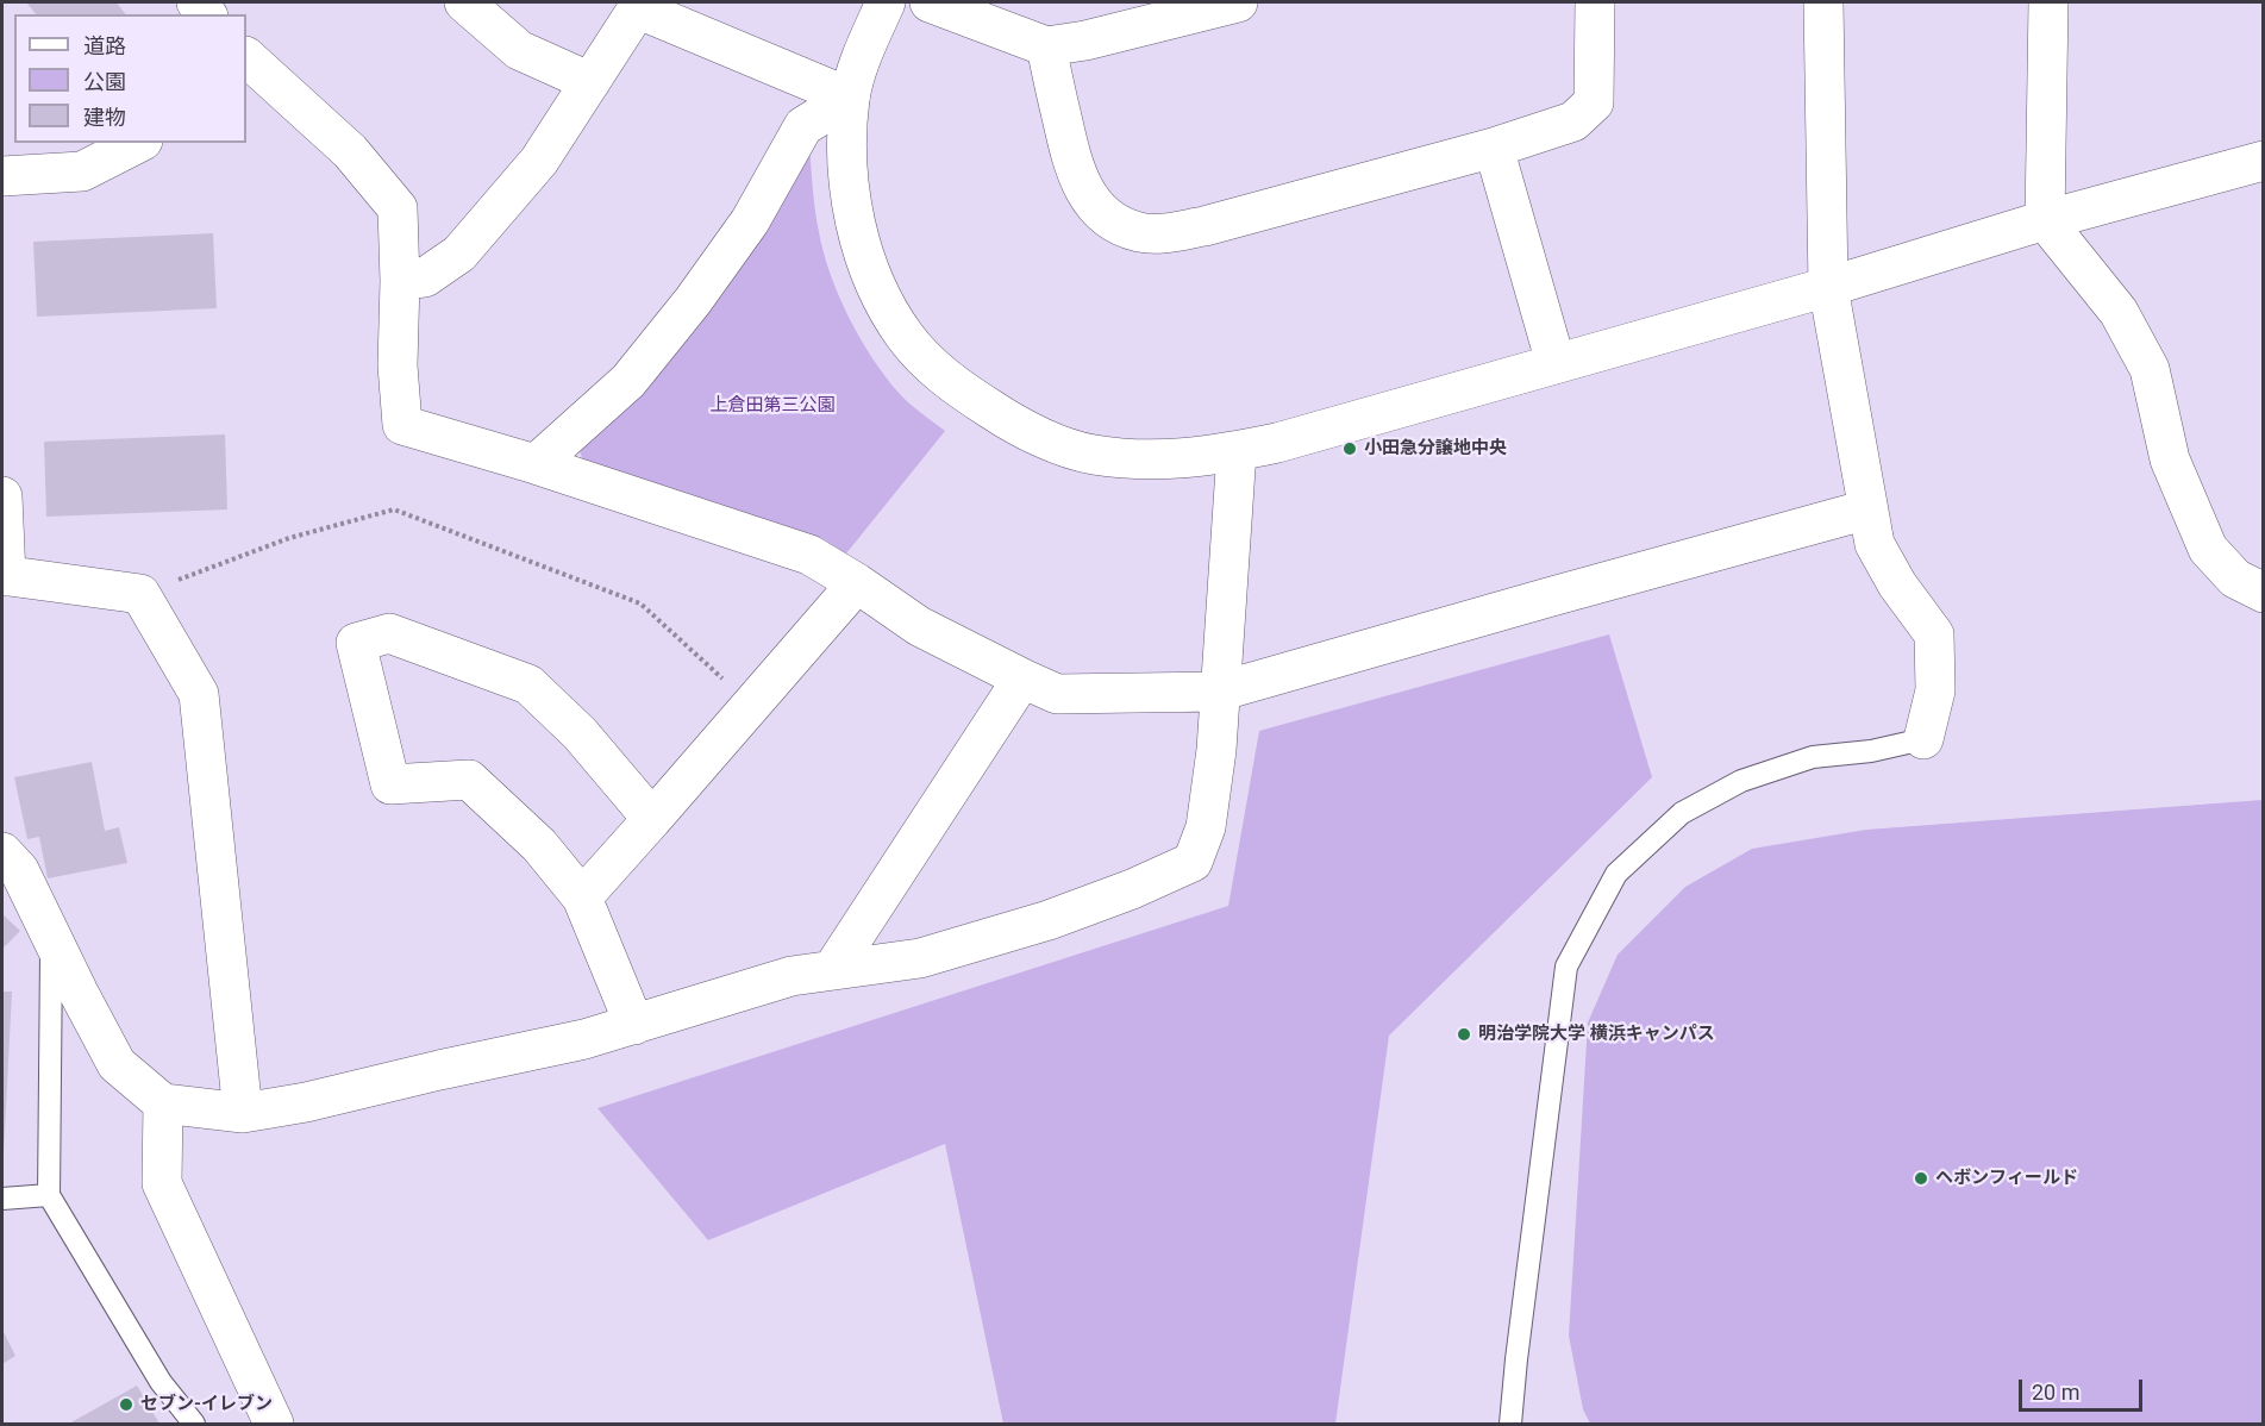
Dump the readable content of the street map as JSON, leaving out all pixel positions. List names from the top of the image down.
{
  "parks": ["上倉田第三公園"],
  "places": [
    "小田急分譲地中央",
    "明治学院大学 横浜キャンパス",
    "ヘボンフィールド",
    "セブン-イレブン"
  ],
  "legend": ["道路", "公園", "建物"],
  "scale_bar": "20 m"
}
